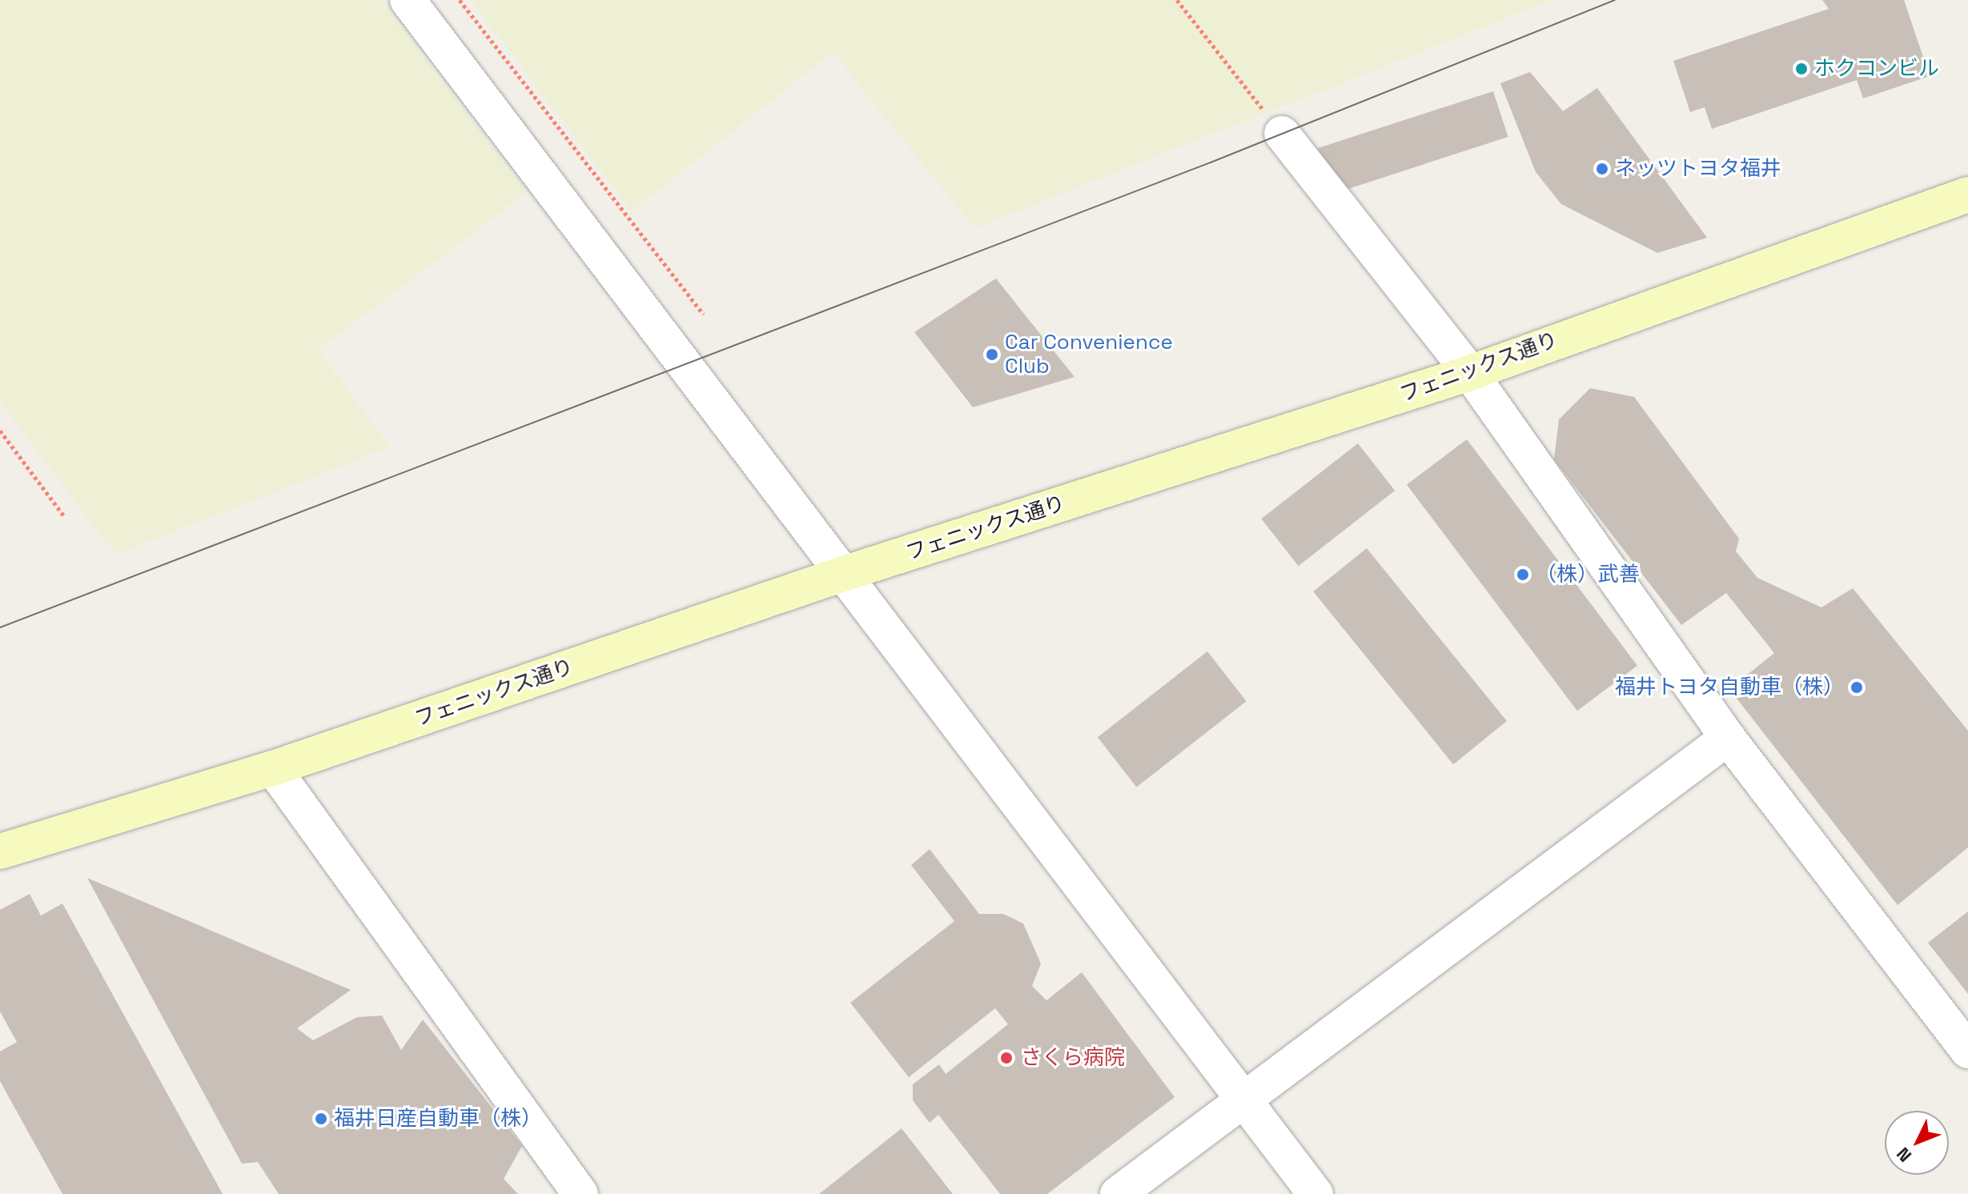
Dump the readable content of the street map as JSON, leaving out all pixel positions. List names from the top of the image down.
{
  "streets": {
    "main road": ["フェニックス通り"]
  },
  "places": [
    "ホクコンビル",
    "ネッツトヨタ福井",
    "Car Convenience Club",
    "（株）武善",
    "福井トヨタ自動車（株）",
    "さくら病院",
    "福井日産自動車（株）"
  ],
  "north": "bottom left"
}
